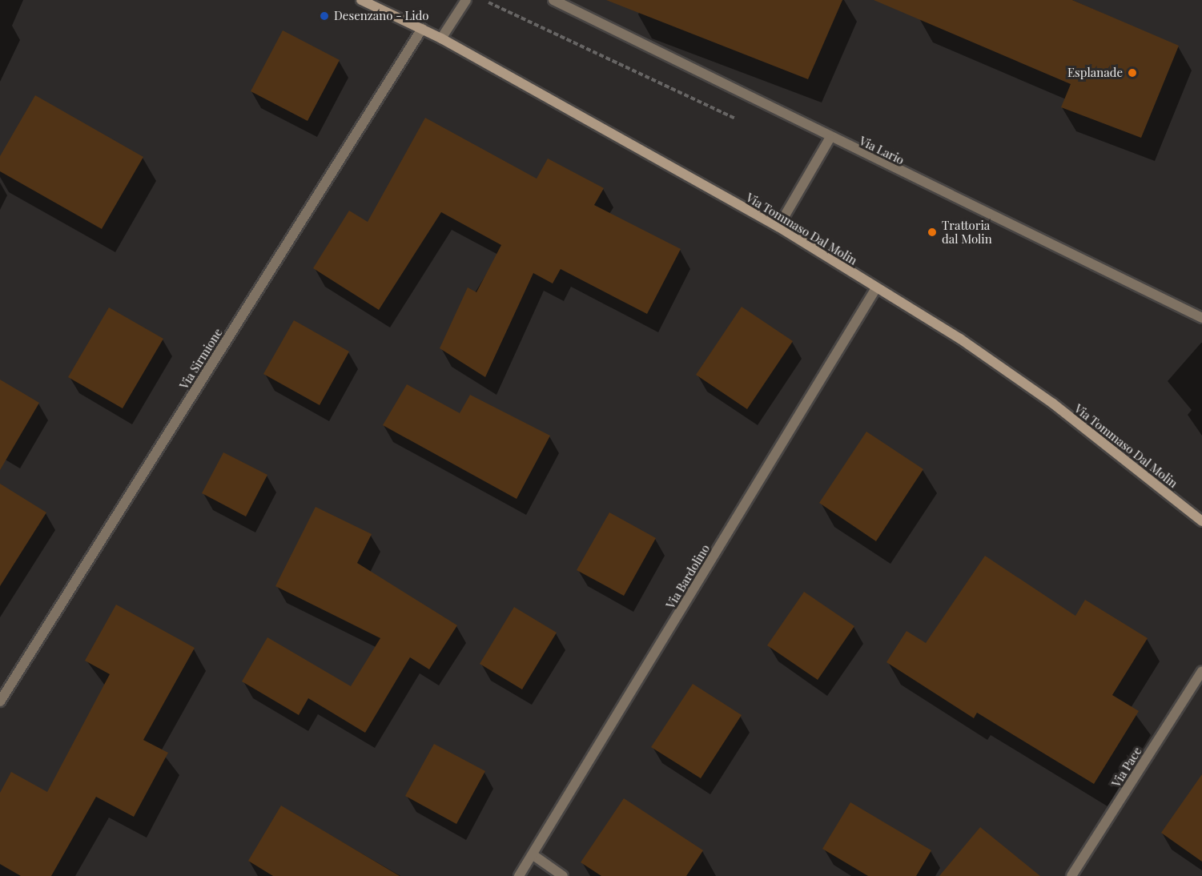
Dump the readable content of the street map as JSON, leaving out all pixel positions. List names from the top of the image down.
{
  "streets": {
    "main road": ["Via Tommaso Dal Molin"],
    "street": [
      "Via Lario",
      "Via Sirmione",
      "Via Bardolino",
      "Via Pace"
    ]
  },
  "crossings": [
    ["Via Tommaso Dal Molin", "Via Sirmione"],
    ["Via Tommaso Dal Molin", "Via Bardolino"]
  ],
  "places": ["Desenzano - Lido", "Esplanade", "Trattoria dal Molin"]
}
